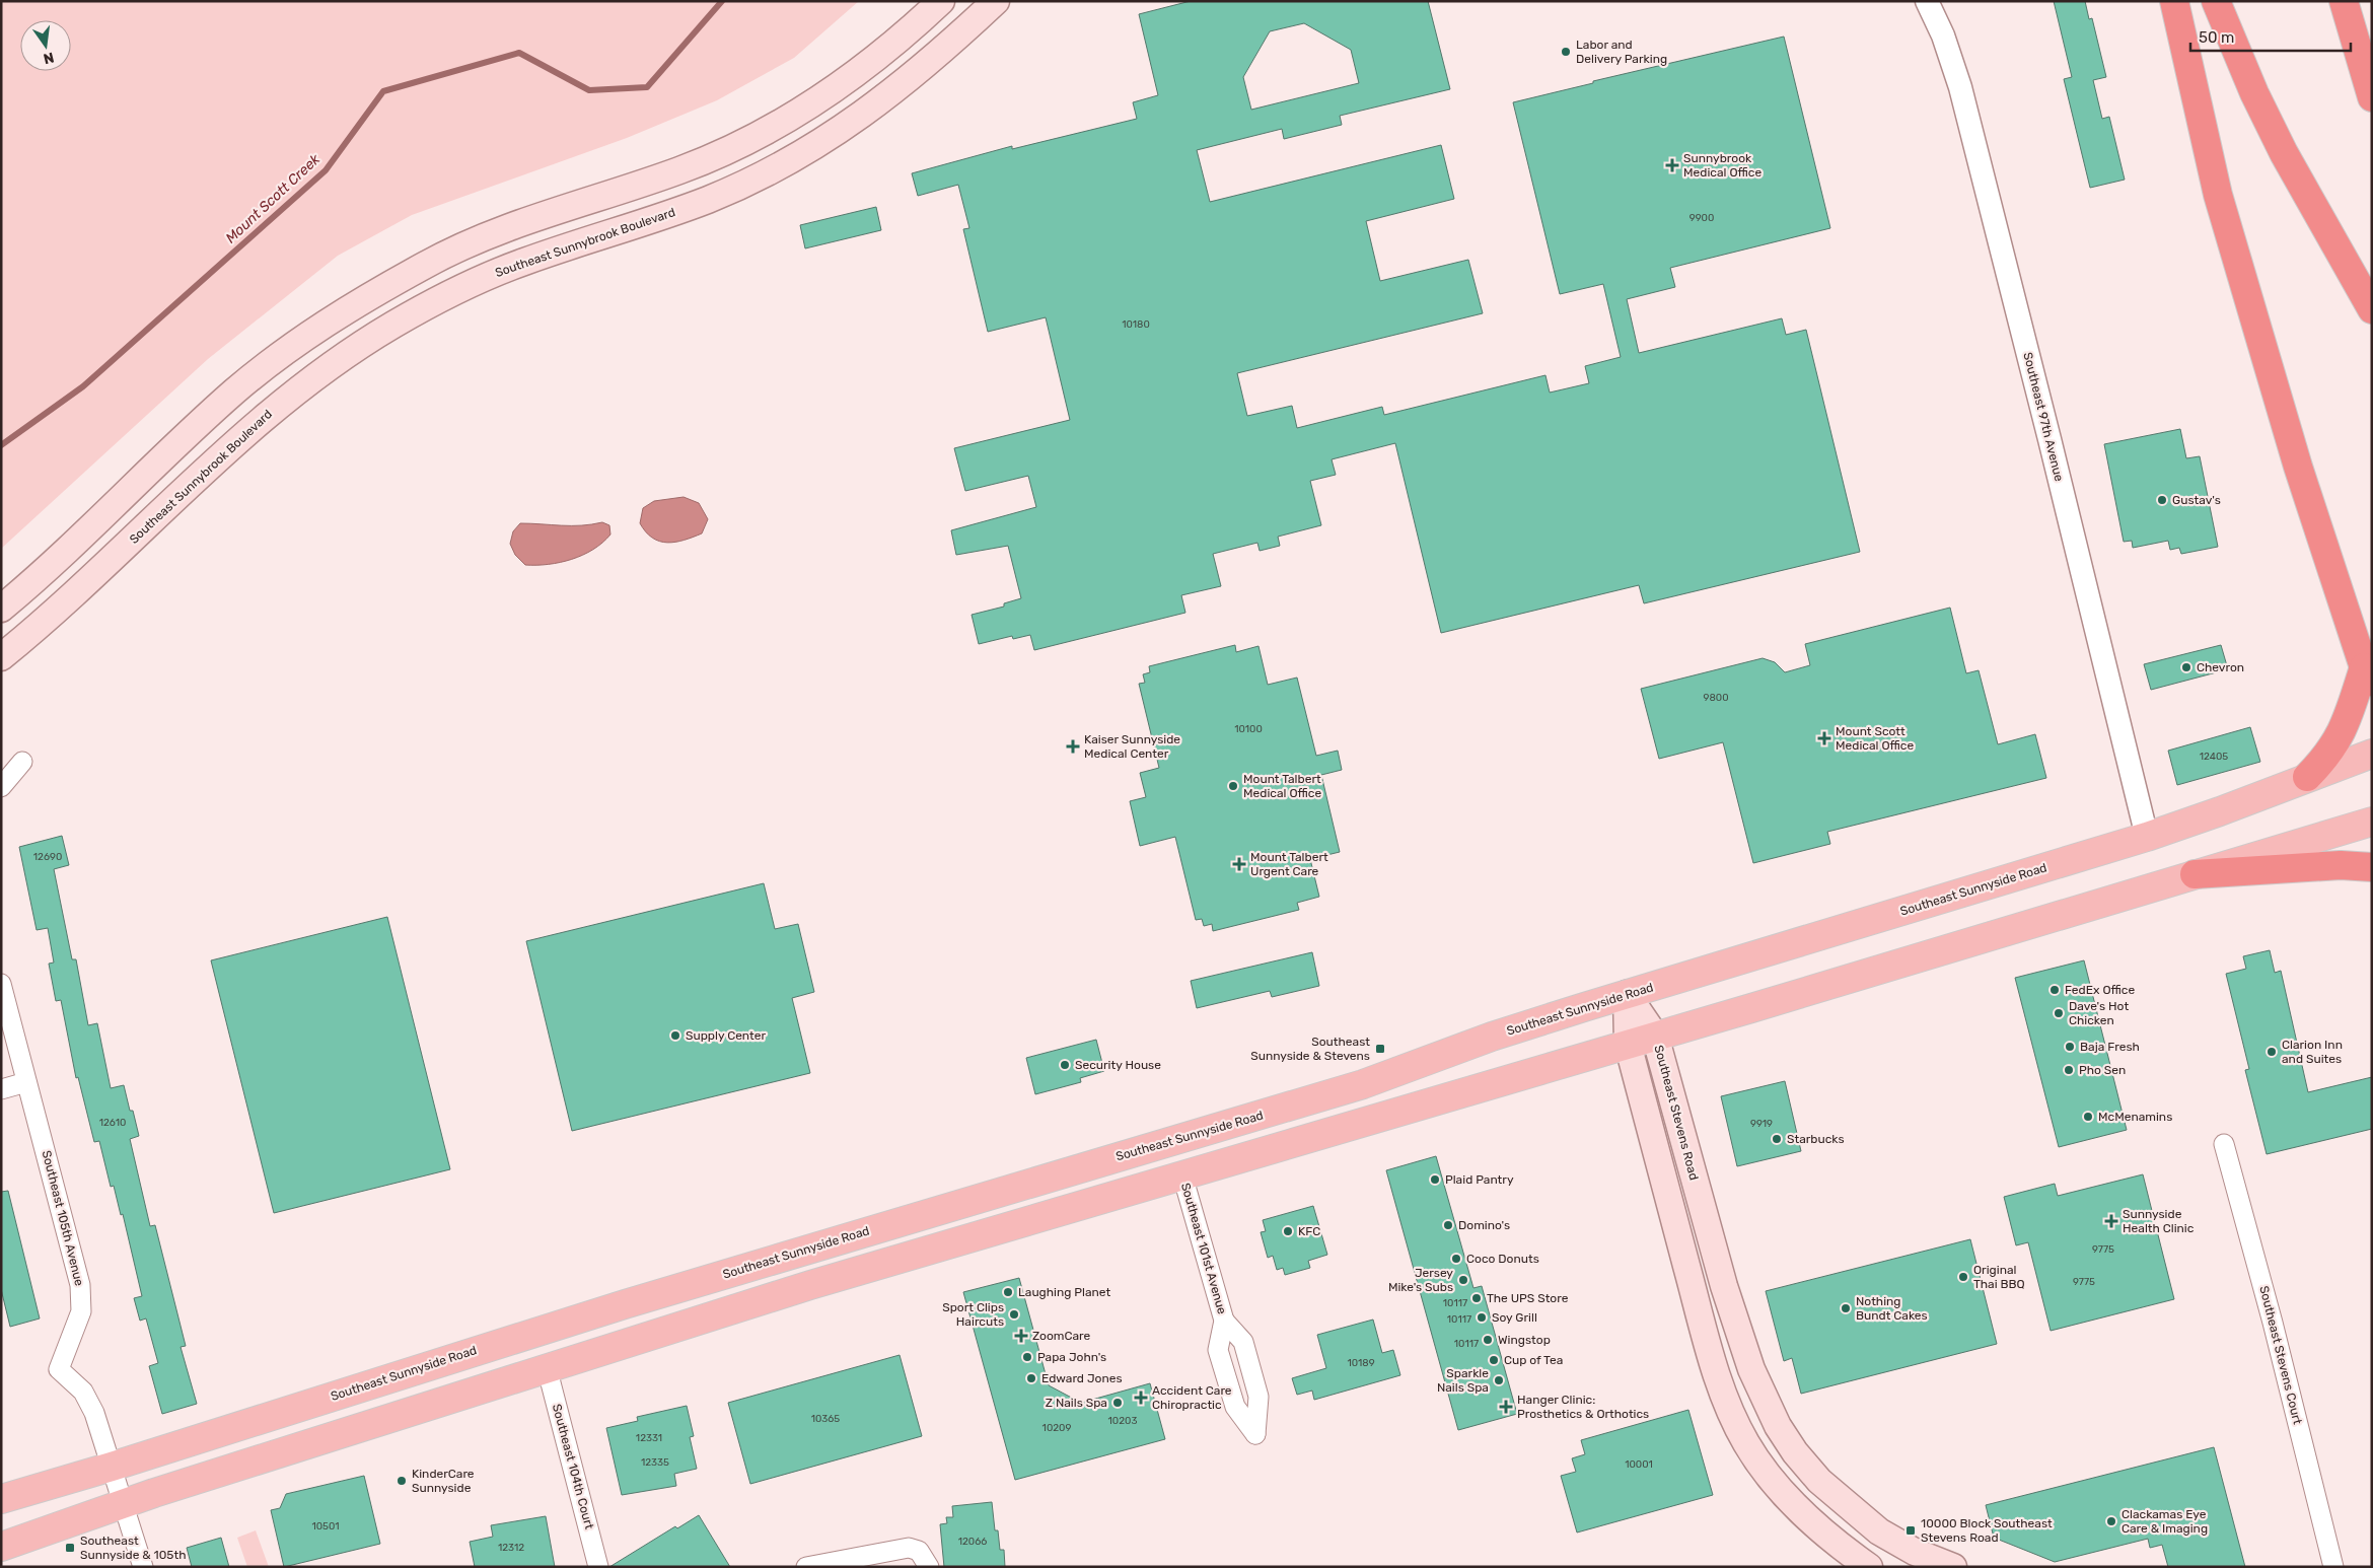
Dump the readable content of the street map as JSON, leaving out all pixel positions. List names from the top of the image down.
{
  "streets": {
    "main road": ["Southeast Sunnybrook Boulevard", "Southeast Sunnyside Road", "Southeast Stevens Road"],
    "street": [
      "Southeast 97th Avenue",
      "Southeast 105th Avenue",
      "Southeast 101st Avenue",
      "Southeast Stevens Court",
      "Southeast 104th Court"
    ]
  },
  "crossings": [
    ["Southeast 97th Avenue", "Southeast Sunnyside Road"],
    ["Southeast Sunnyside Road", "Southeast Stevens Road"],
    ["Southeast Sunnyside Road", "Southeast 105th Avenue"]
  ],
  "water": ["Mount Scott Creek"],
  "places": {
    "other": [
      "Labor and Delivery Parking",
      "Gustav's",
      "Chevron",
      "Mount Talbert Medical Office",
      "FedEx Office",
      "Dave's Hot Chicken",
      "Supply Center",
      "Baja Fresh",
      "Clarion Inn and Suites",
      "Security House",
      "Pho Sen",
      "McMenamins",
      "Starbucks",
      "Plaid Pantry",
      "Domino's",
      "KFC",
      "Coco Donuts",
      "Original Thai BBQ",
      "Jersey Mike's Subs",
      "Laughing Planet",
      "The UPS Store",
      "Nothing Bundt Cakes",
      "Sport Clips Haircuts",
      "Soy Grill",
      "Wingstop",
      "Papa John's",
      "Cup of Tea",
      "Edward Jones",
      "Sparkle Nails Spa",
      "Z Nails Spa",
      "KinderCare Sunnyside",
      "Clackamas Eye Care & Imaging"
    ],
    "health": [
      "Sunnybrook Medical Office",
      "Mount Scott Medical Office",
      "Kaiser Sunnyside Medical Center",
      "Mount Talbert Urgent Care",
      "Sunnyside Health Clinic",
      "ZoomCare",
      "Accident Care Chiropractic",
      "Hanger Clinic: Prosthetics & Orthotics"
    ],
    "transit": ["Southeast Sunnyside & Stevens", "10000 Block Southeast Stevens Road", "Southeast Sunnyside & 105th"]
  },
  "house_numbers": [
    "9900",
    "10180",
    "9800",
    "10100",
    "12405",
    "12690",
    "12610",
    "9919",
    "9775",
    "9775",
    "10117",
    "10117",
    "10117",
    "10189",
    "10365",
    "10203",
    "10209",
    "12331",
    "12335",
    "10001",
    "10501",
    "12066",
    "12312"
  ],
  "scale_bar": "50 m",
  "north": "bottom"
}
